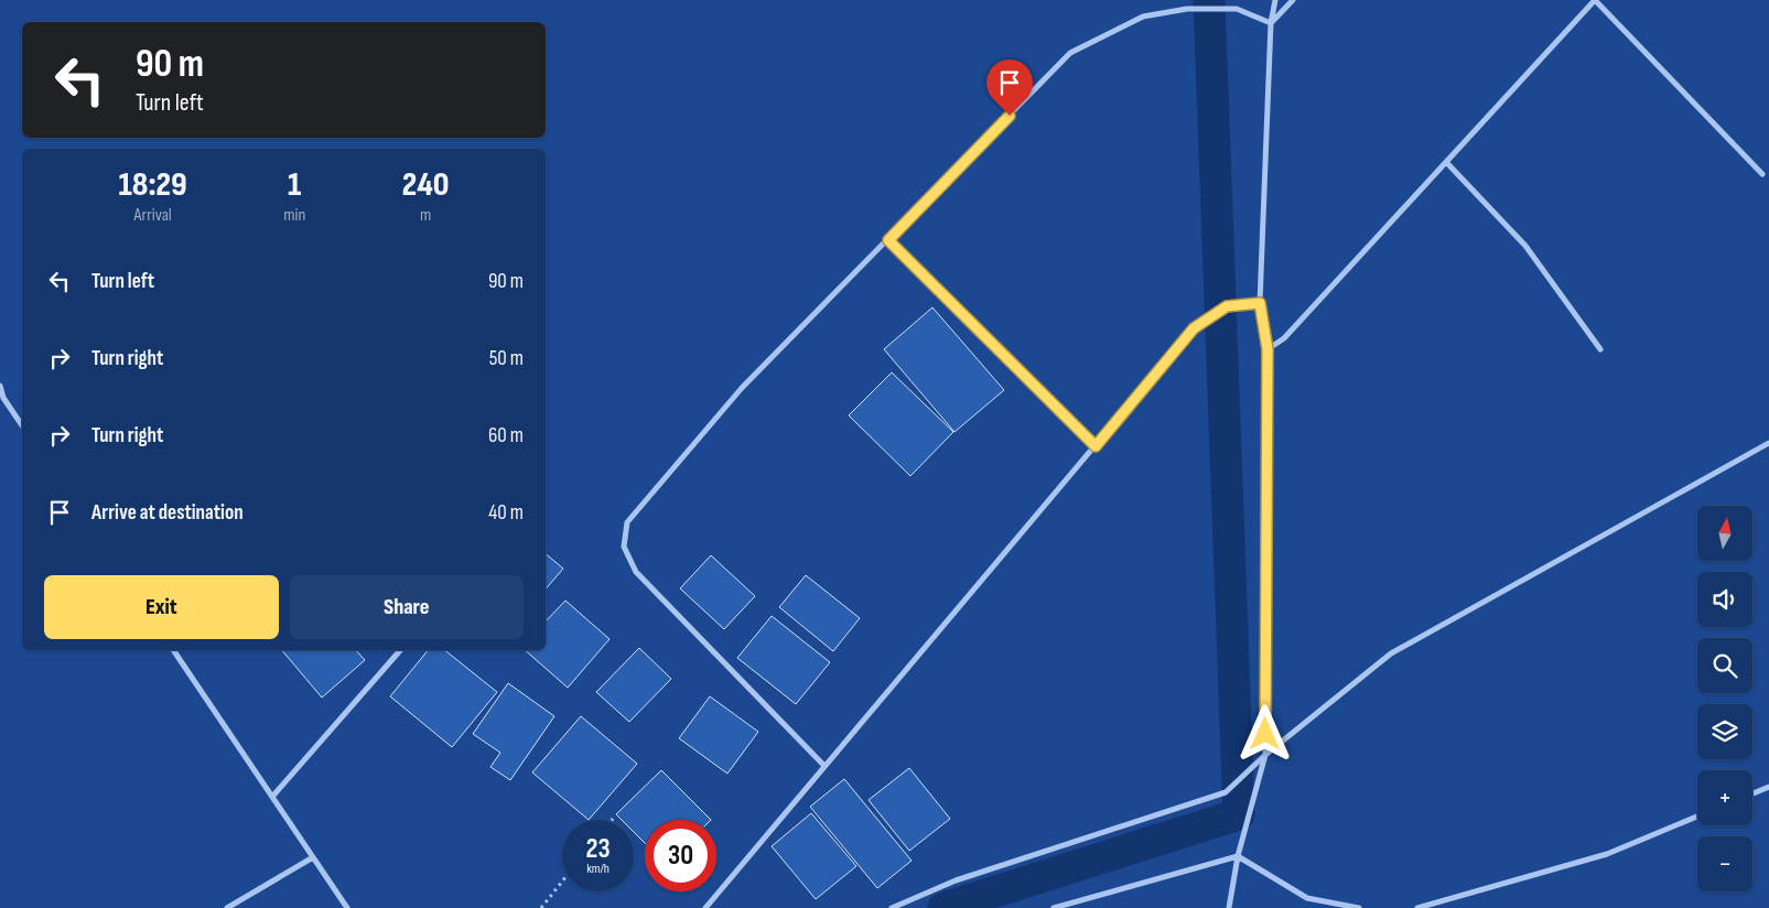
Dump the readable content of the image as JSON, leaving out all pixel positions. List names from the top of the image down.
{
  "north": "top",
  "page": {
    "turn": ["90 m", "Turn left"],
    "eta": [
      "18:29",
      "Arrival",
      "1",
      "min",
      "240",
      "m"
    ],
    "list": [
      {
        "name": "Turn left",
        "value": "90 m"
      },
      {
        "name": "Turn right",
        "value": "50 m"
      },
      {
        "name": "Turn right",
        "value": "60 m"
      },
      {
        "name": "Arrive at destination",
        "value": "40 m"
      }
    ],
    "map_buttons": ["+", "−"],
    "buttons": ["Exit", "Share"],
    "speed": "23 km/h",
    "limit": "30"
  }
}
